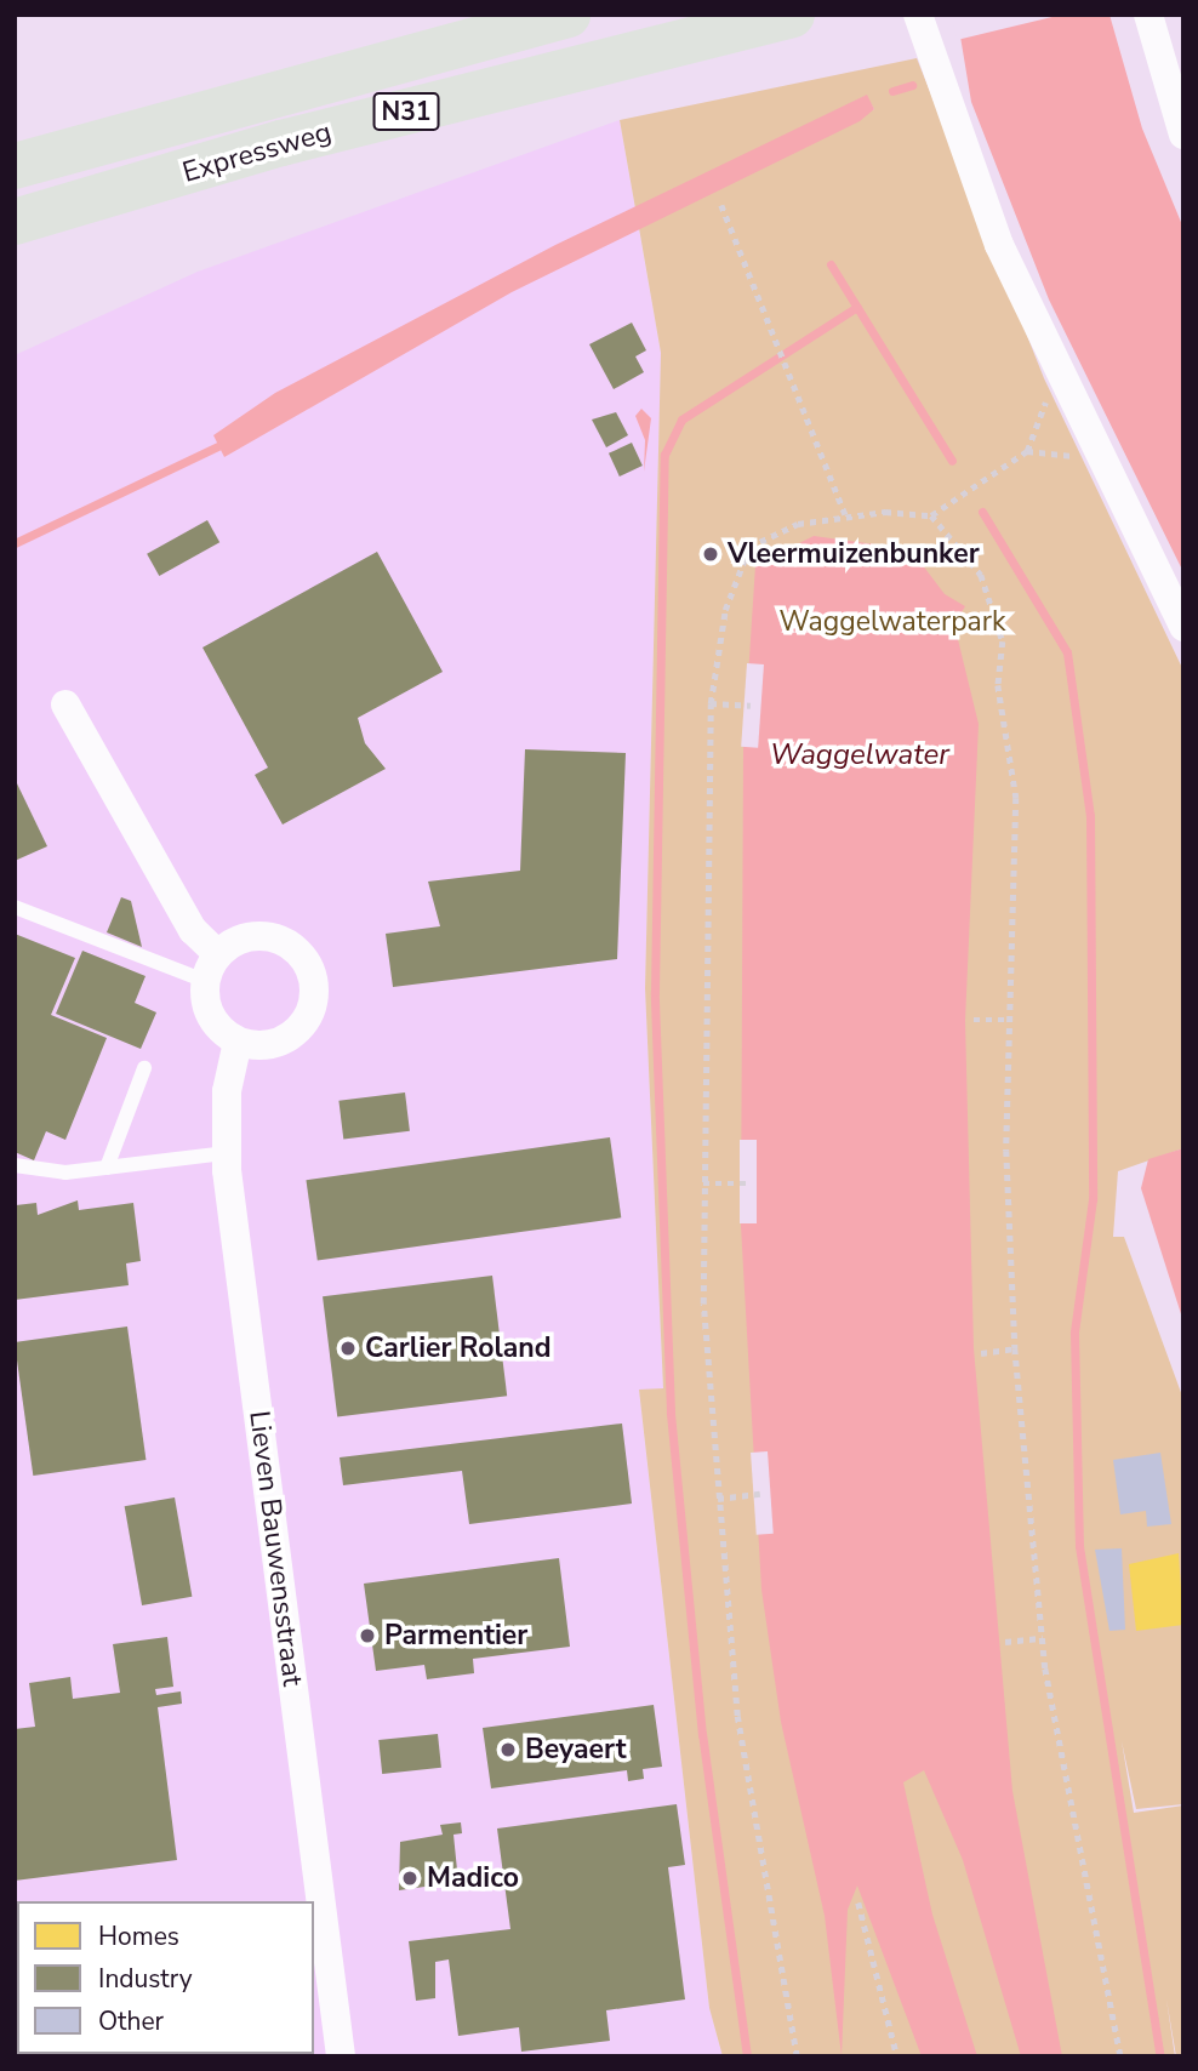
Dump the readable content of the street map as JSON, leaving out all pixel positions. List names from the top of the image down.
{
  "streets": {
    "highway": ["N31", "Expressweg"],
    "street": ["Lieven Bauwensstraat"]
  },
  "water": ["Waggelwater"],
  "parks": ["Waggelwaterpark"],
  "places": [
    "Vleermuizenbunker",
    "Carlier Roland",
    "Parmentier",
    "Beyaert",
    "Madico"
  ],
  "legend": ["Homes", "Industry", "Other"]
}
